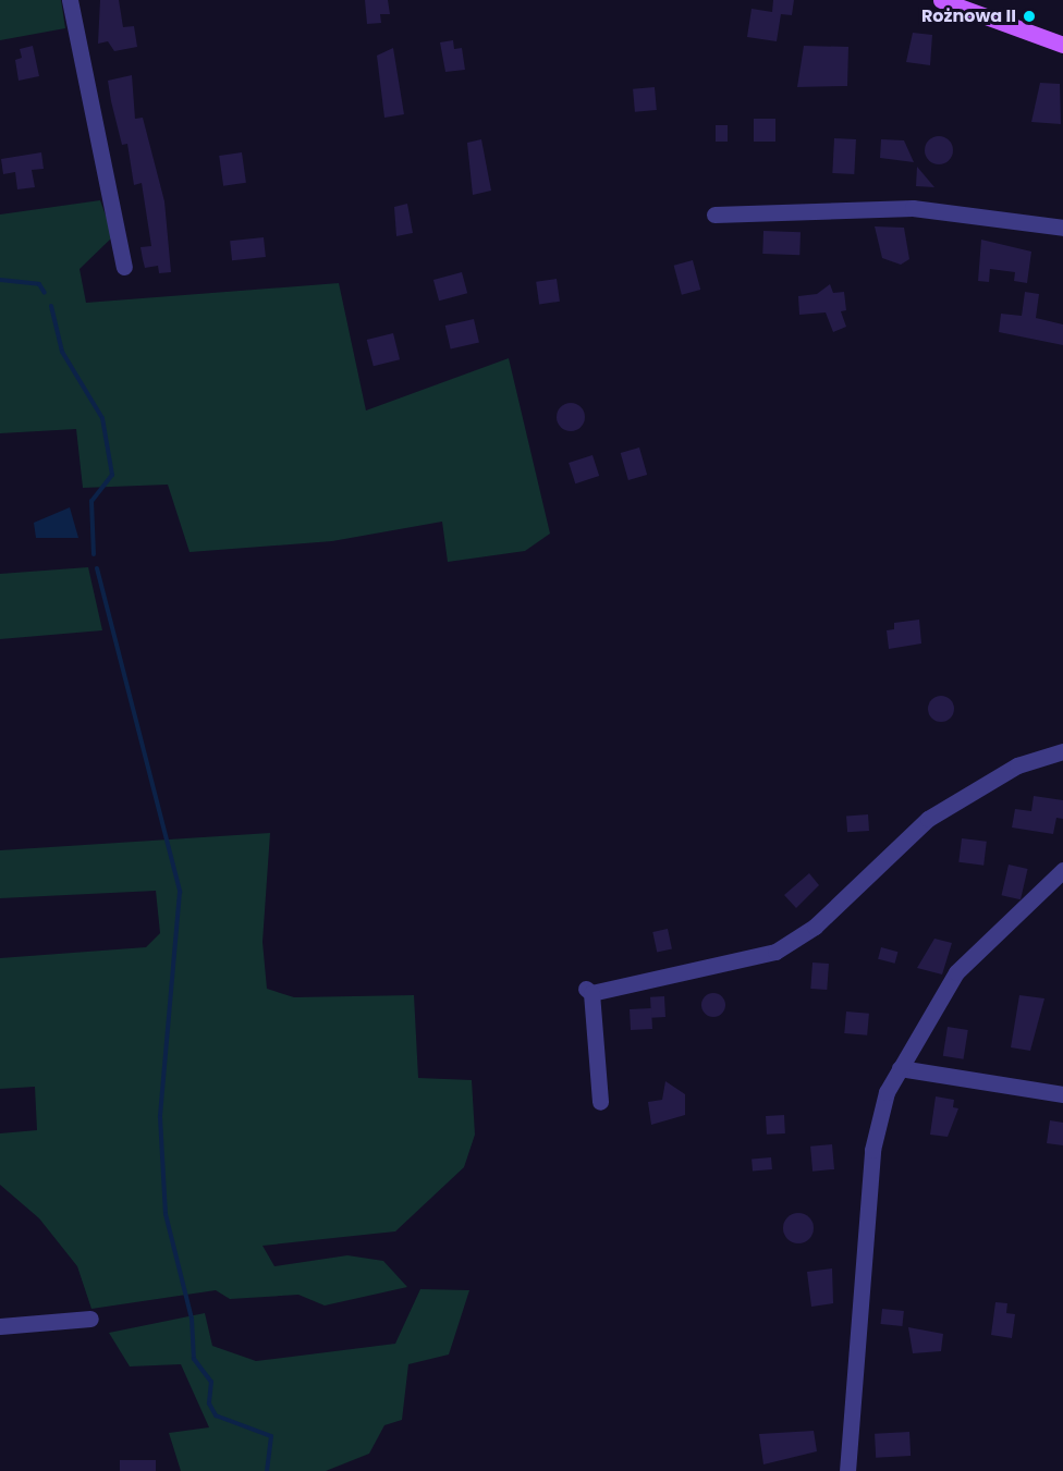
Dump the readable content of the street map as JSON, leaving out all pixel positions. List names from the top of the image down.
{
  "places": ["Rożnowa II"]
}
